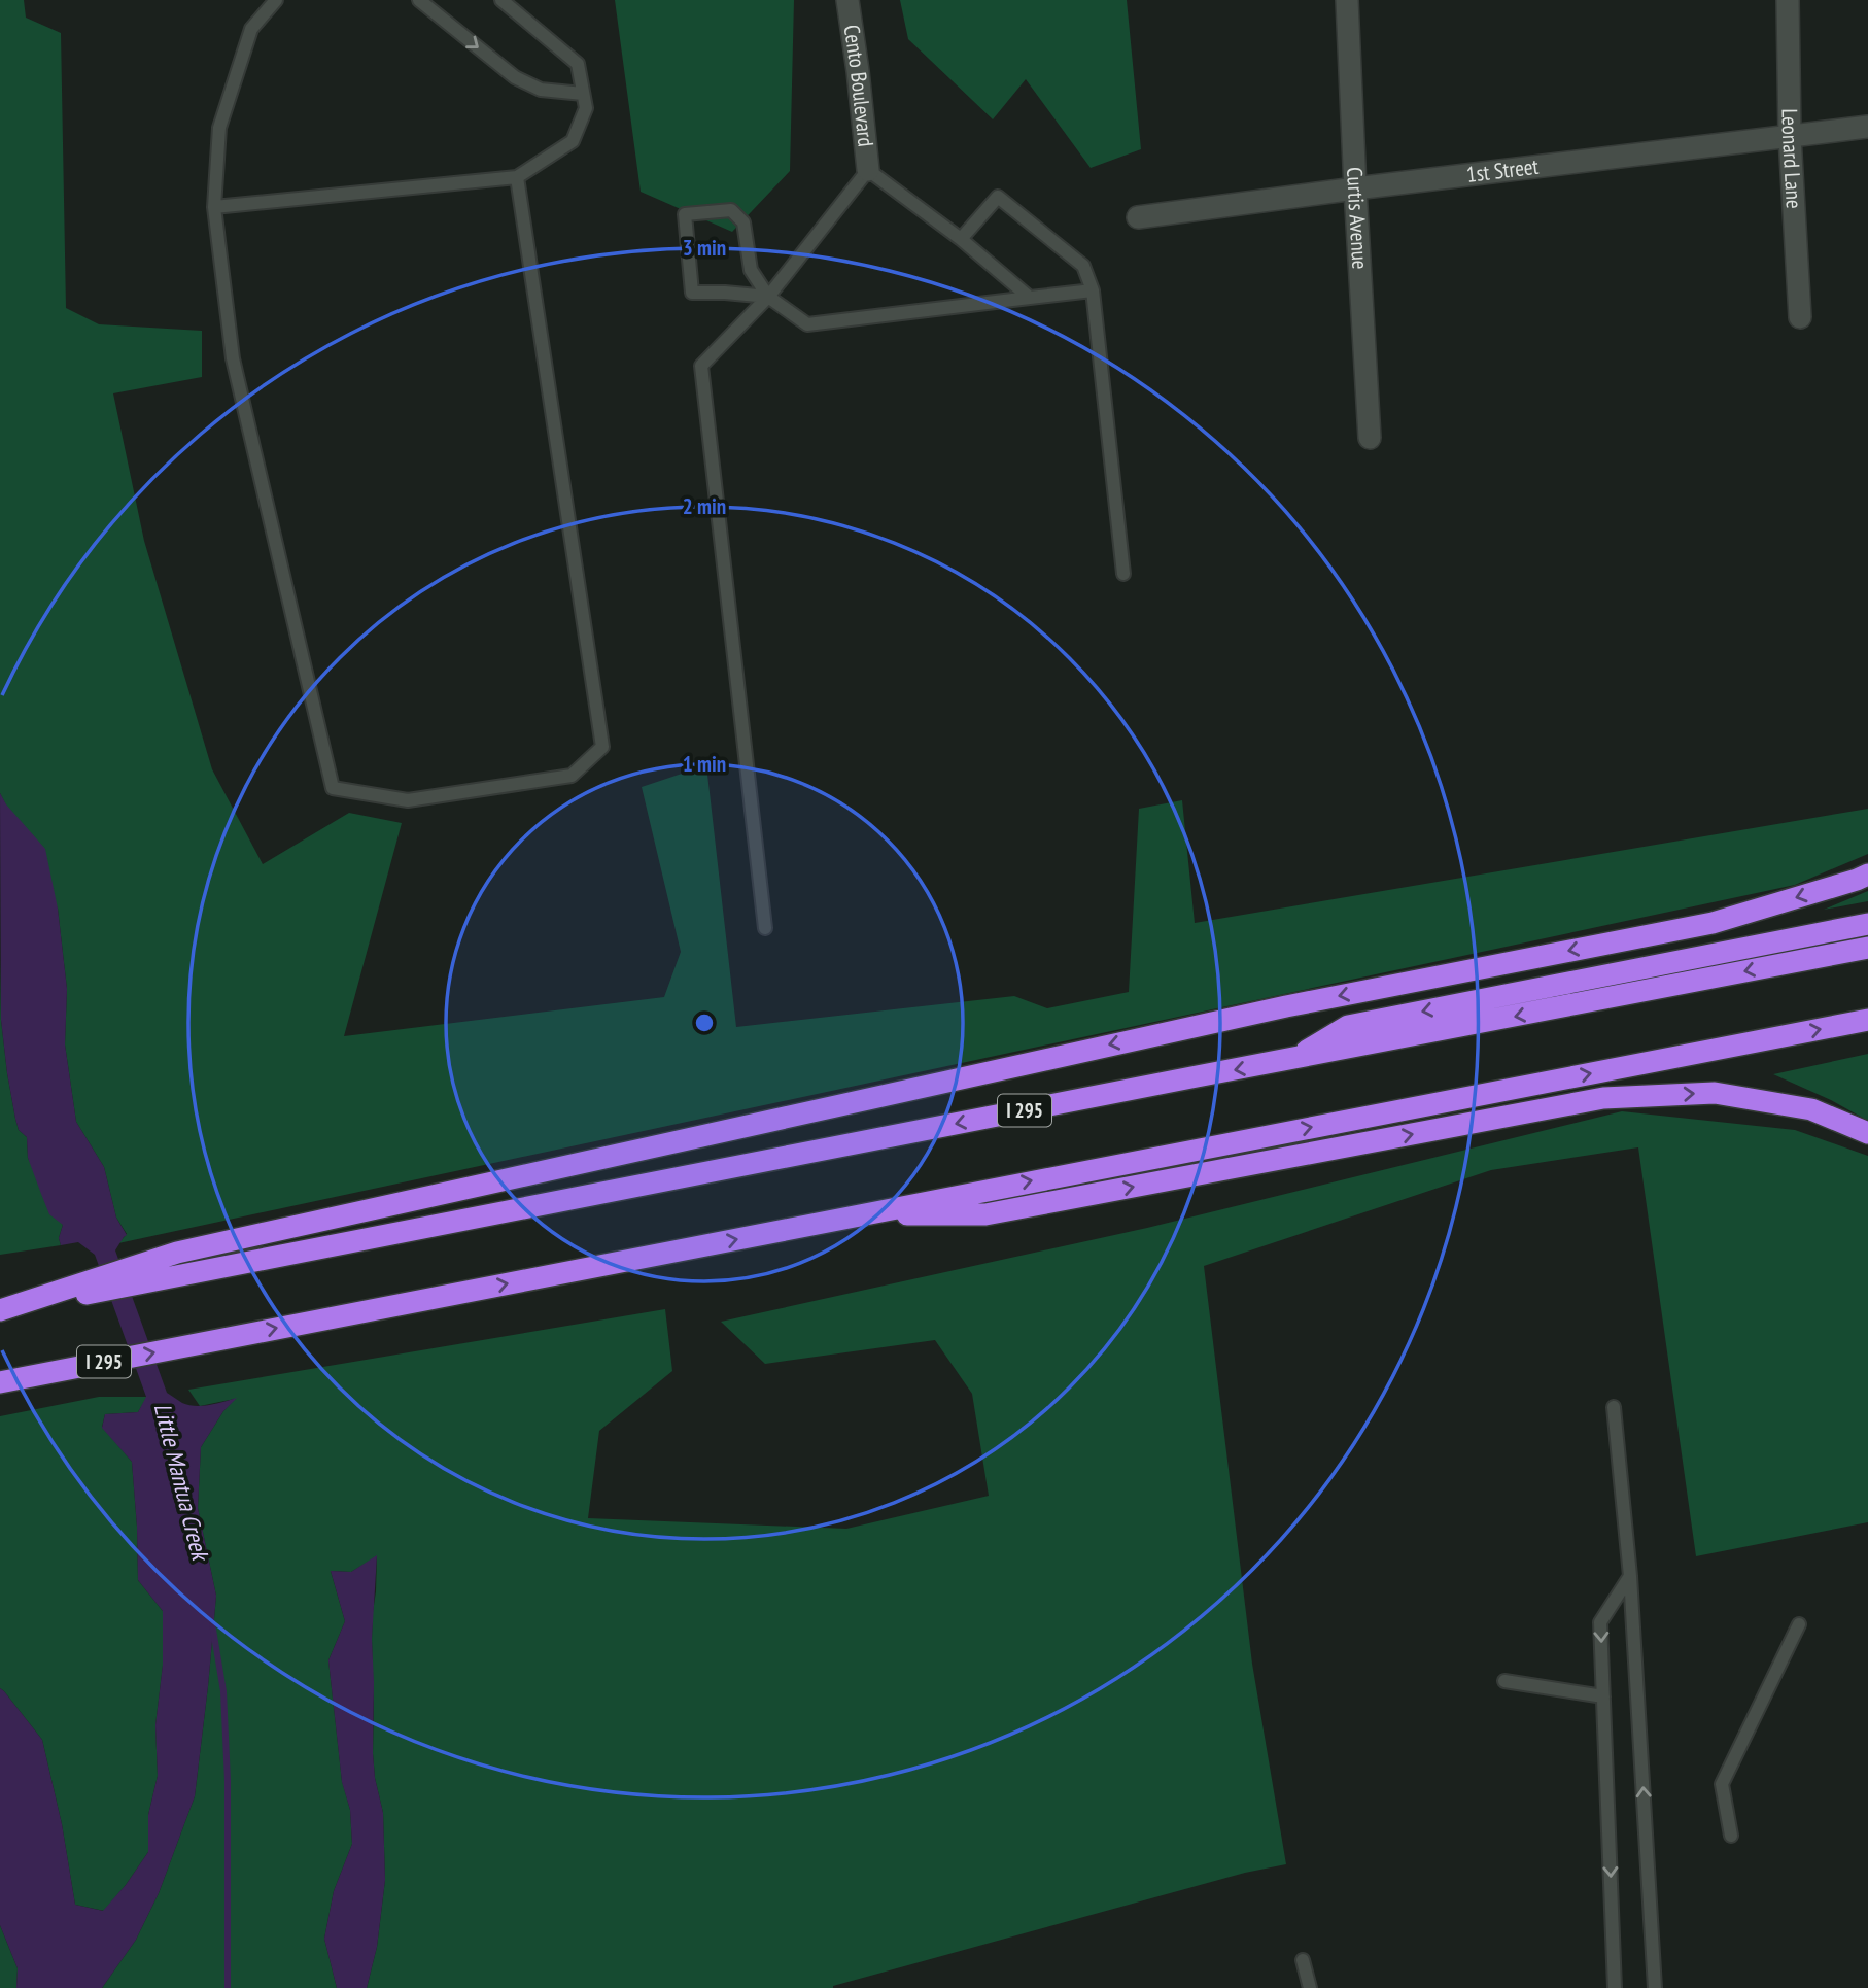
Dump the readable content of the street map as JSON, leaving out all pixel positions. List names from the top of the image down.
{
  "streets": {
    "highway": ["I 295"],
    "street": [
      "Cento Boulevard",
      "Leonard Lane",
      "1st Street",
      "Curtis Avenue"
    ]
  },
  "crossings": [
    ["Leonard Lane", "1st Street"],
    ["1st Street", "Curtis Avenue"]
  ],
  "water": ["Little Mantua Creek"],
  "rings": ["3 min", "2 min", "1 min"]
}
